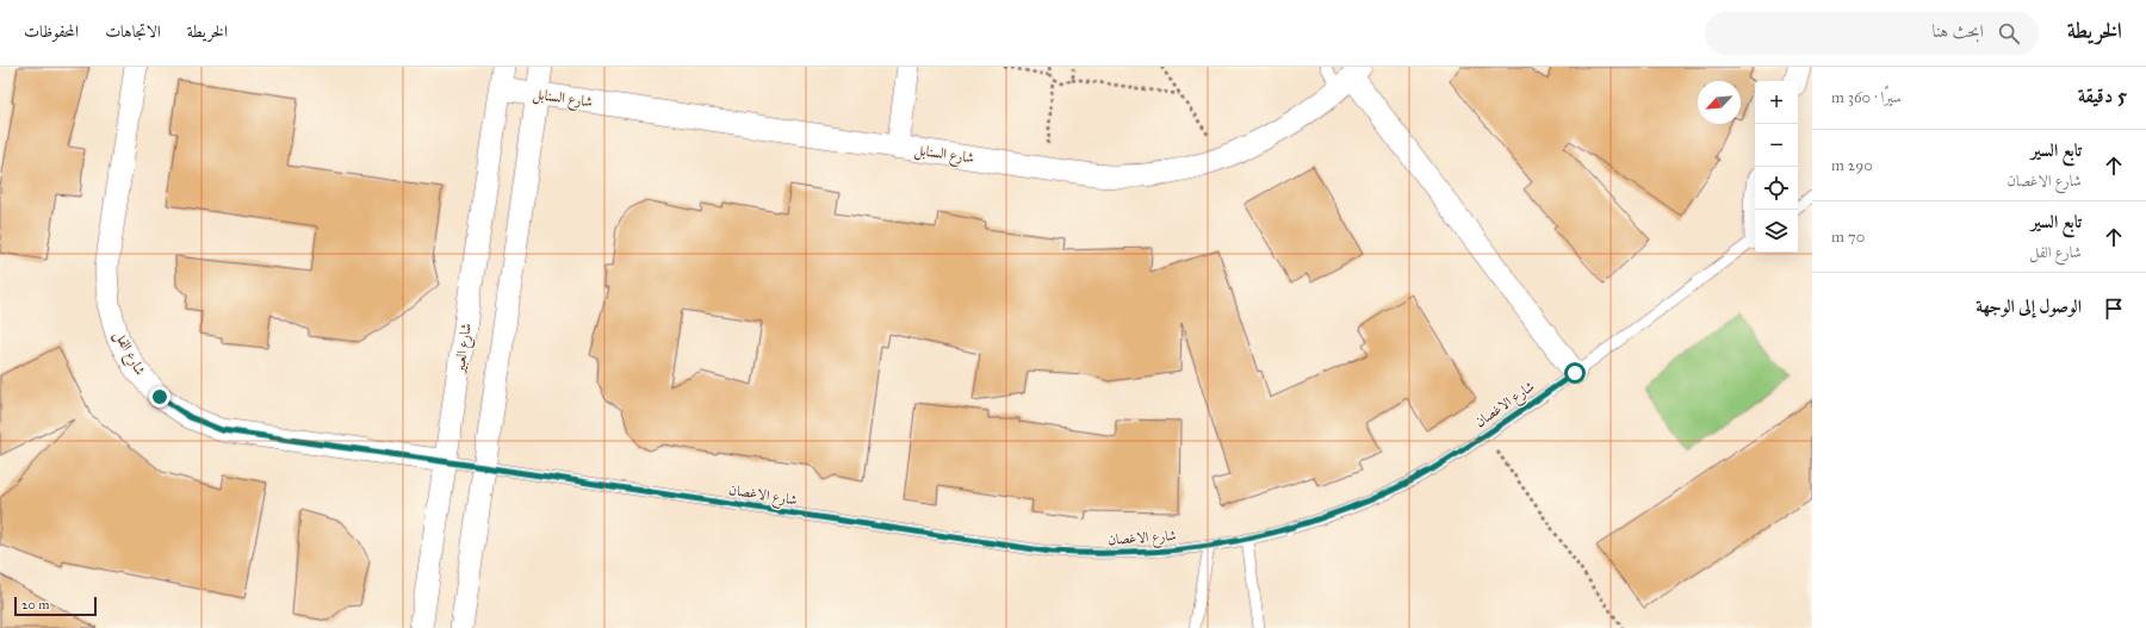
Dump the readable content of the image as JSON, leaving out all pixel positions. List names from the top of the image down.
{
  "streets": {
    "street": ["شارع السنابل", "شارع العبير", "شارع الفل"],
    "lane": ["شارع الاغصان"]
  },
  "crossings": [
    ["شارع السنابل", "شارع العبير"],
    ["شارع العبير", "شارع الفل"],
    ["شارع العبير", "شارع الاغصان"],
    ["شارع الفل", "شارع الاغصان"]
  ],
  "scale_bar": "20 m",
  "north": "bottom left",
  "page": {
    "header": "الخريطة",
    "search": "ابحث هنا",
    "nav": ["الخريطة", "الاتجاهات", "المحفوظات"],
    "heading": ["5 دقيقة", "سيرًا · 360 m"],
    "map_buttons": ["+", "−"],
    "list": [
      ["تابع السير", "شارع الاغصان", "290 m"],
      ["تابع السير", "شارع الفل", "70 m"],
      "الوصول إلى الوجهة"
    ],
    "scale": "20 m"
  }
}
